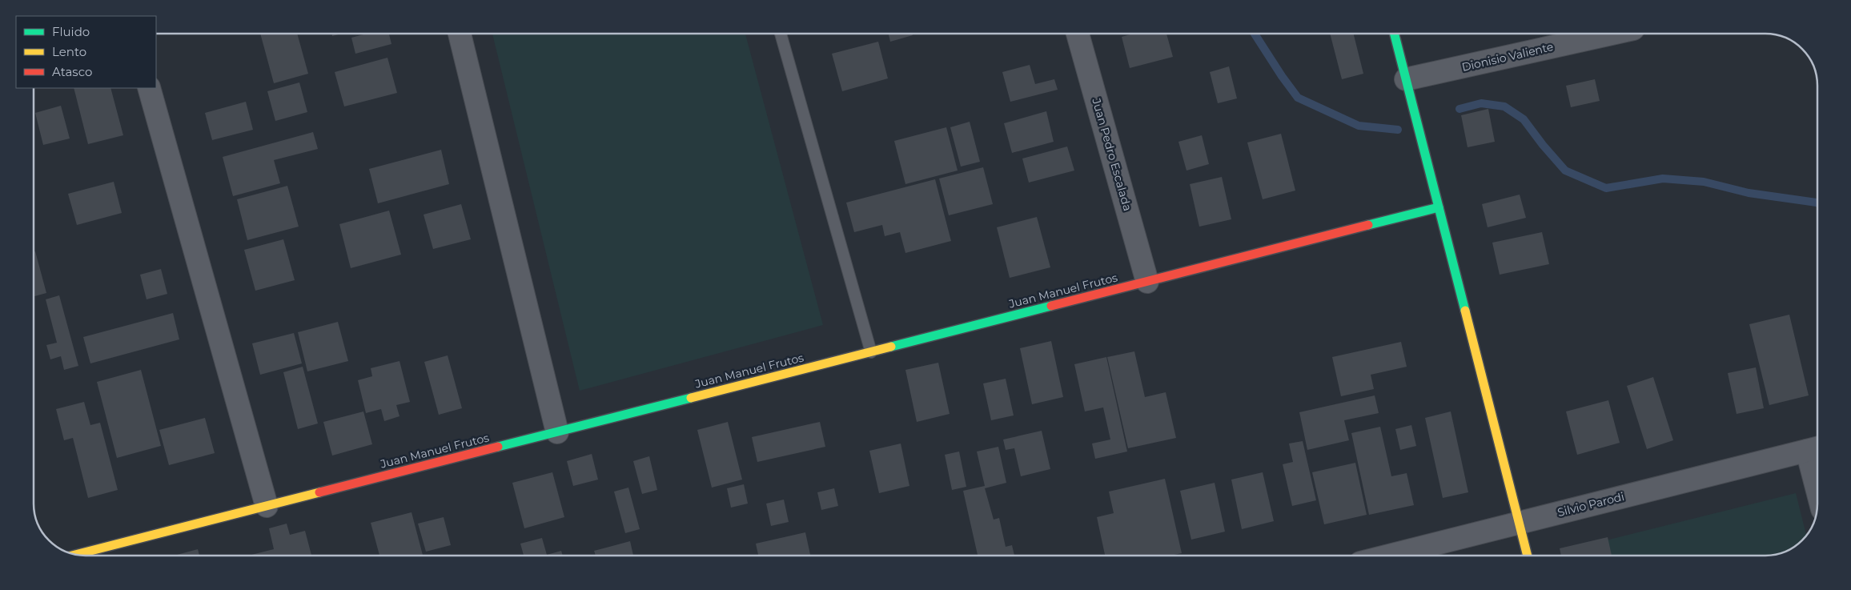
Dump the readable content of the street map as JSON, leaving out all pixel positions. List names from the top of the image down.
{
  "streets": {
    "street": [
      "Dionisio Valiente",
      "Juan Pedro Escalada",
      "Juan Manuel Frutos",
      "Silvio Parodi"
    ]
  },
  "crossings": [
    ["Juan Pedro Escalada", "Juan Manuel Frutos"]
  ],
  "legend": ["Fluido", "Lento", "Atasco"]
}
